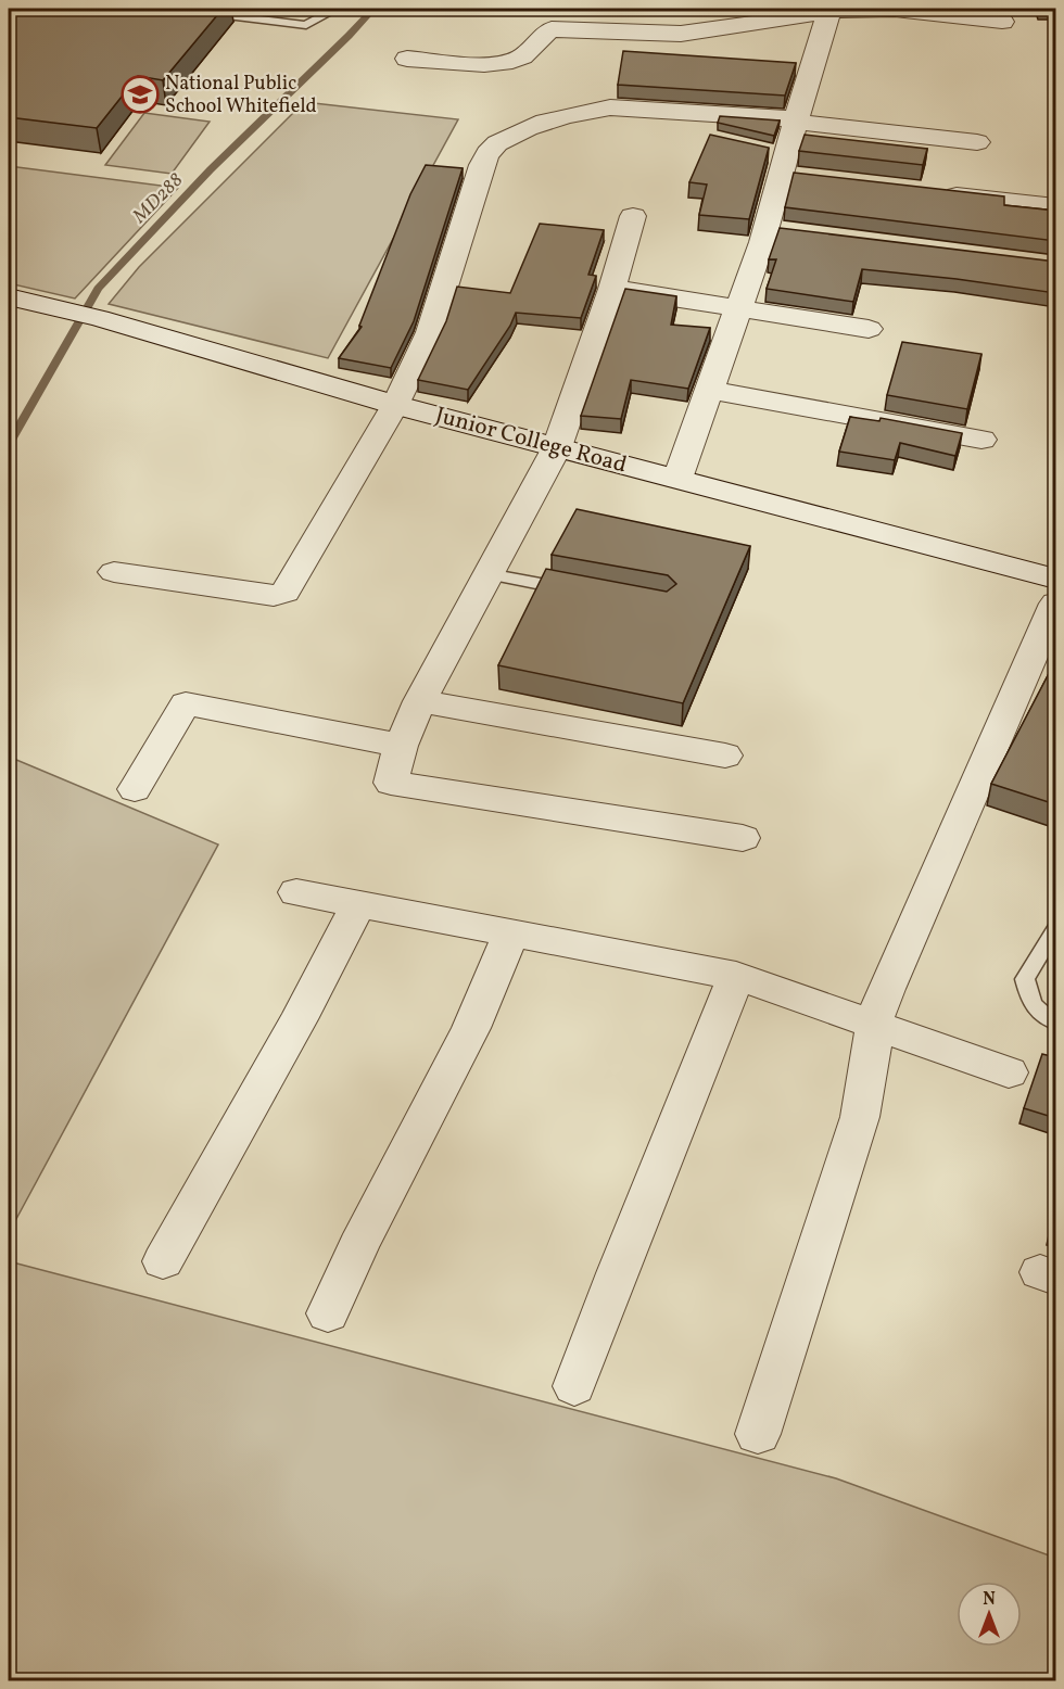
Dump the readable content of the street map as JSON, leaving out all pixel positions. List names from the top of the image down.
{
  "streets": {
    "street": ["Junior College Road"]
  },
  "water": ["MD288"],
  "places": {
    "school or university": ["National Public School Whitefield"]
  },
  "north": "top"
}
